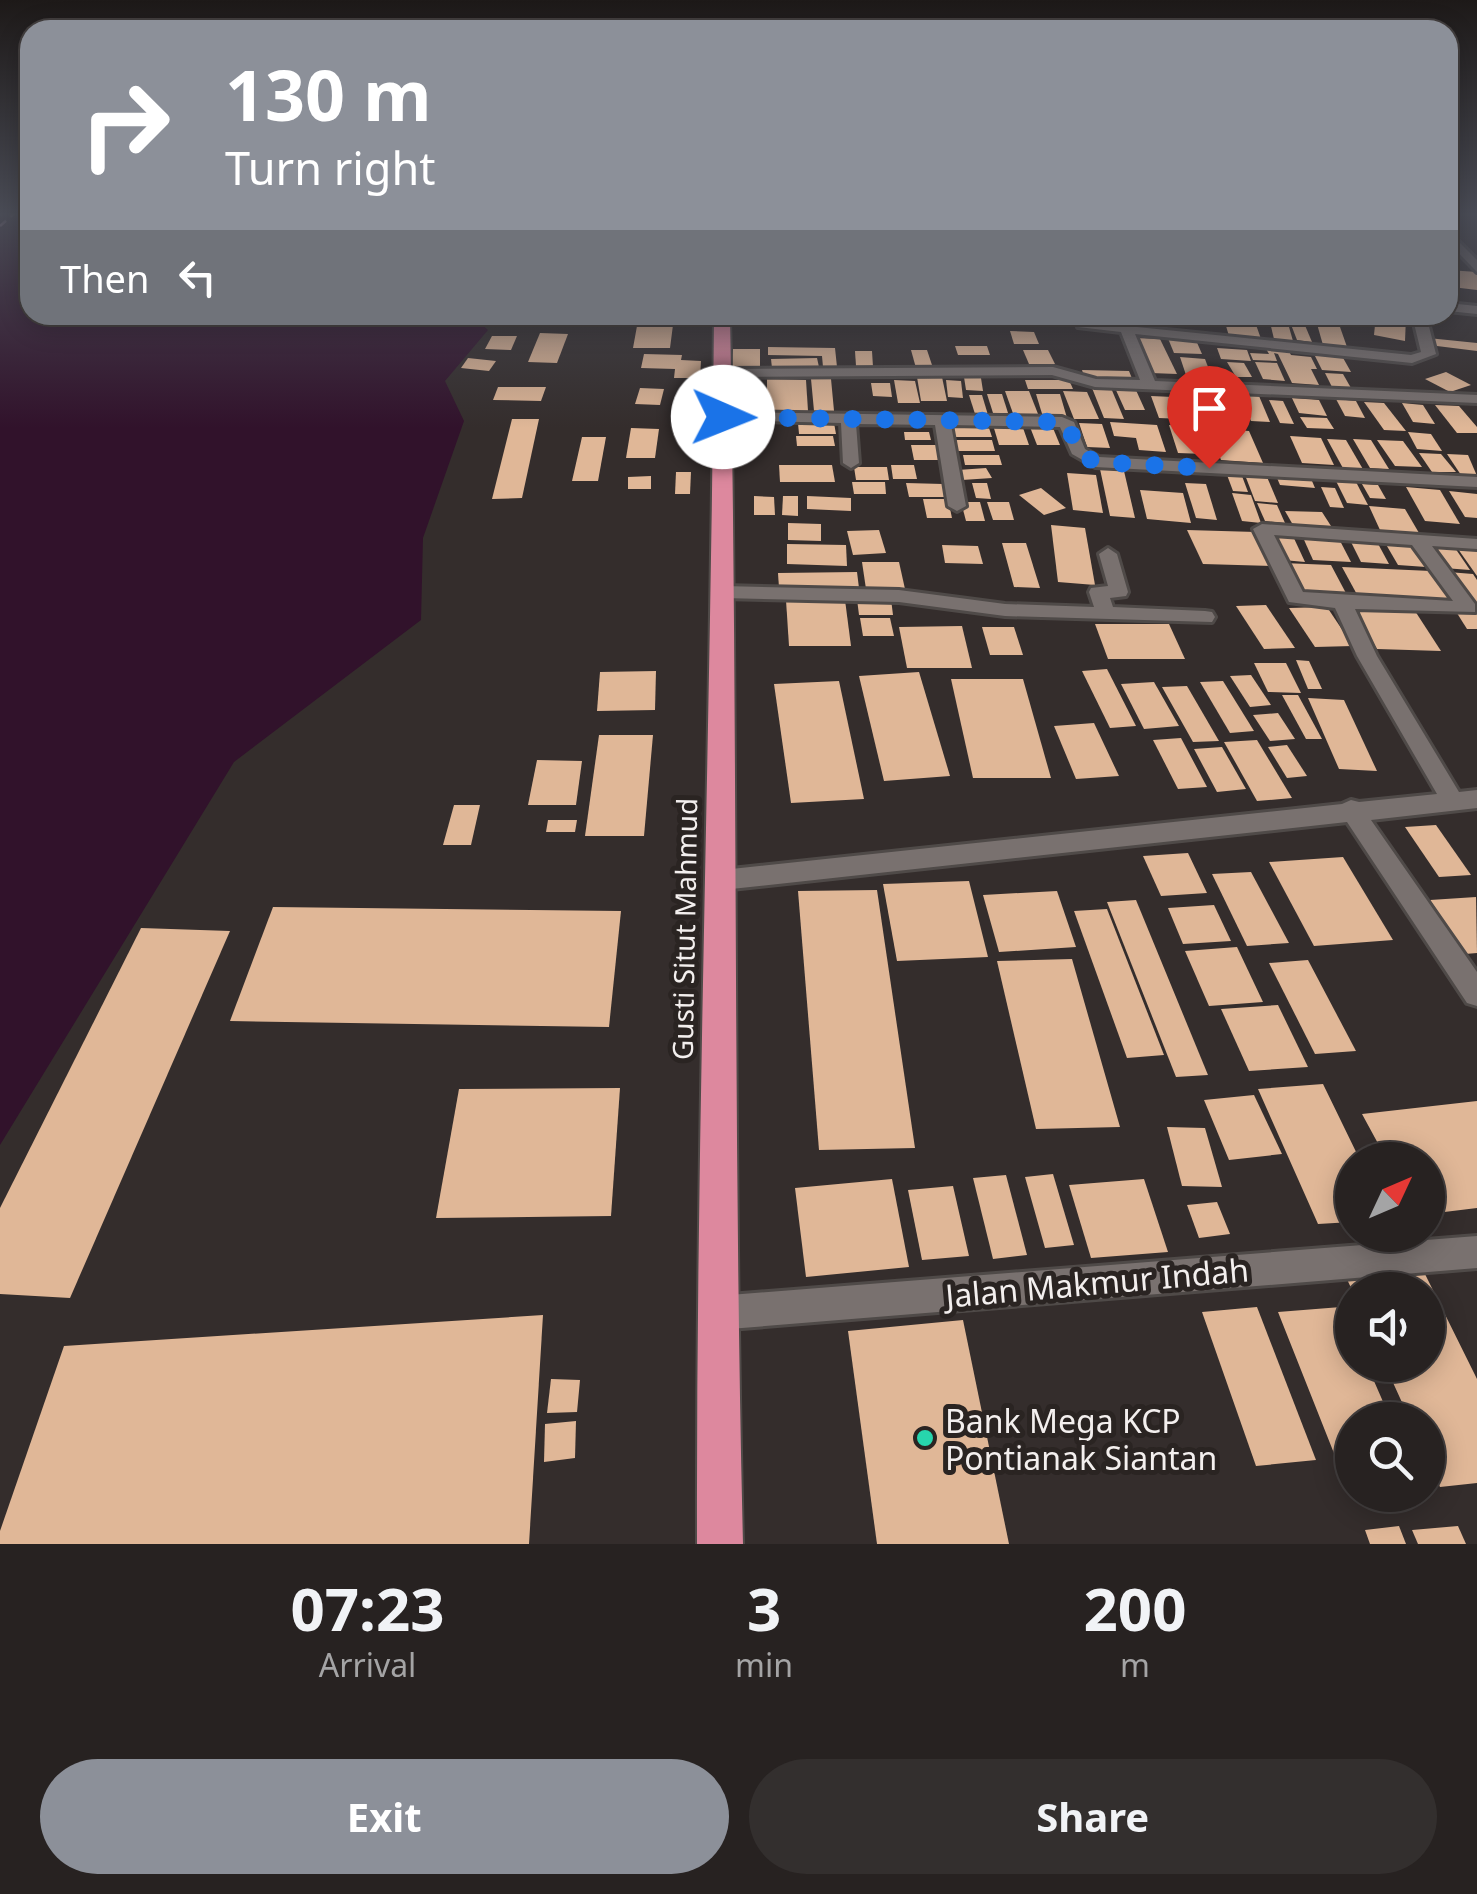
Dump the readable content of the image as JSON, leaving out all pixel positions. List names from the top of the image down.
{
  "streets": {
    "highway": ["Gusti Situt Mahmud"],
    "street": ["Jalan Makmur Indah"]
  },
  "crossings": [
    ["Gusti Situt Mahmud", "Jalan Makmur Indah"]
  ],
  "places": ["Bank Mega KCP Pontianak Siantan"],
  "north": "top right",
  "page": {
    "turn": ["130 m", "Turn right"],
    "then": "Then",
    "eta": [
      "07:23",
      "Arrival",
      "3",
      "min",
      "200",
      "m"
    ],
    "buttons": ["Exit", "Share"]
  }
}
